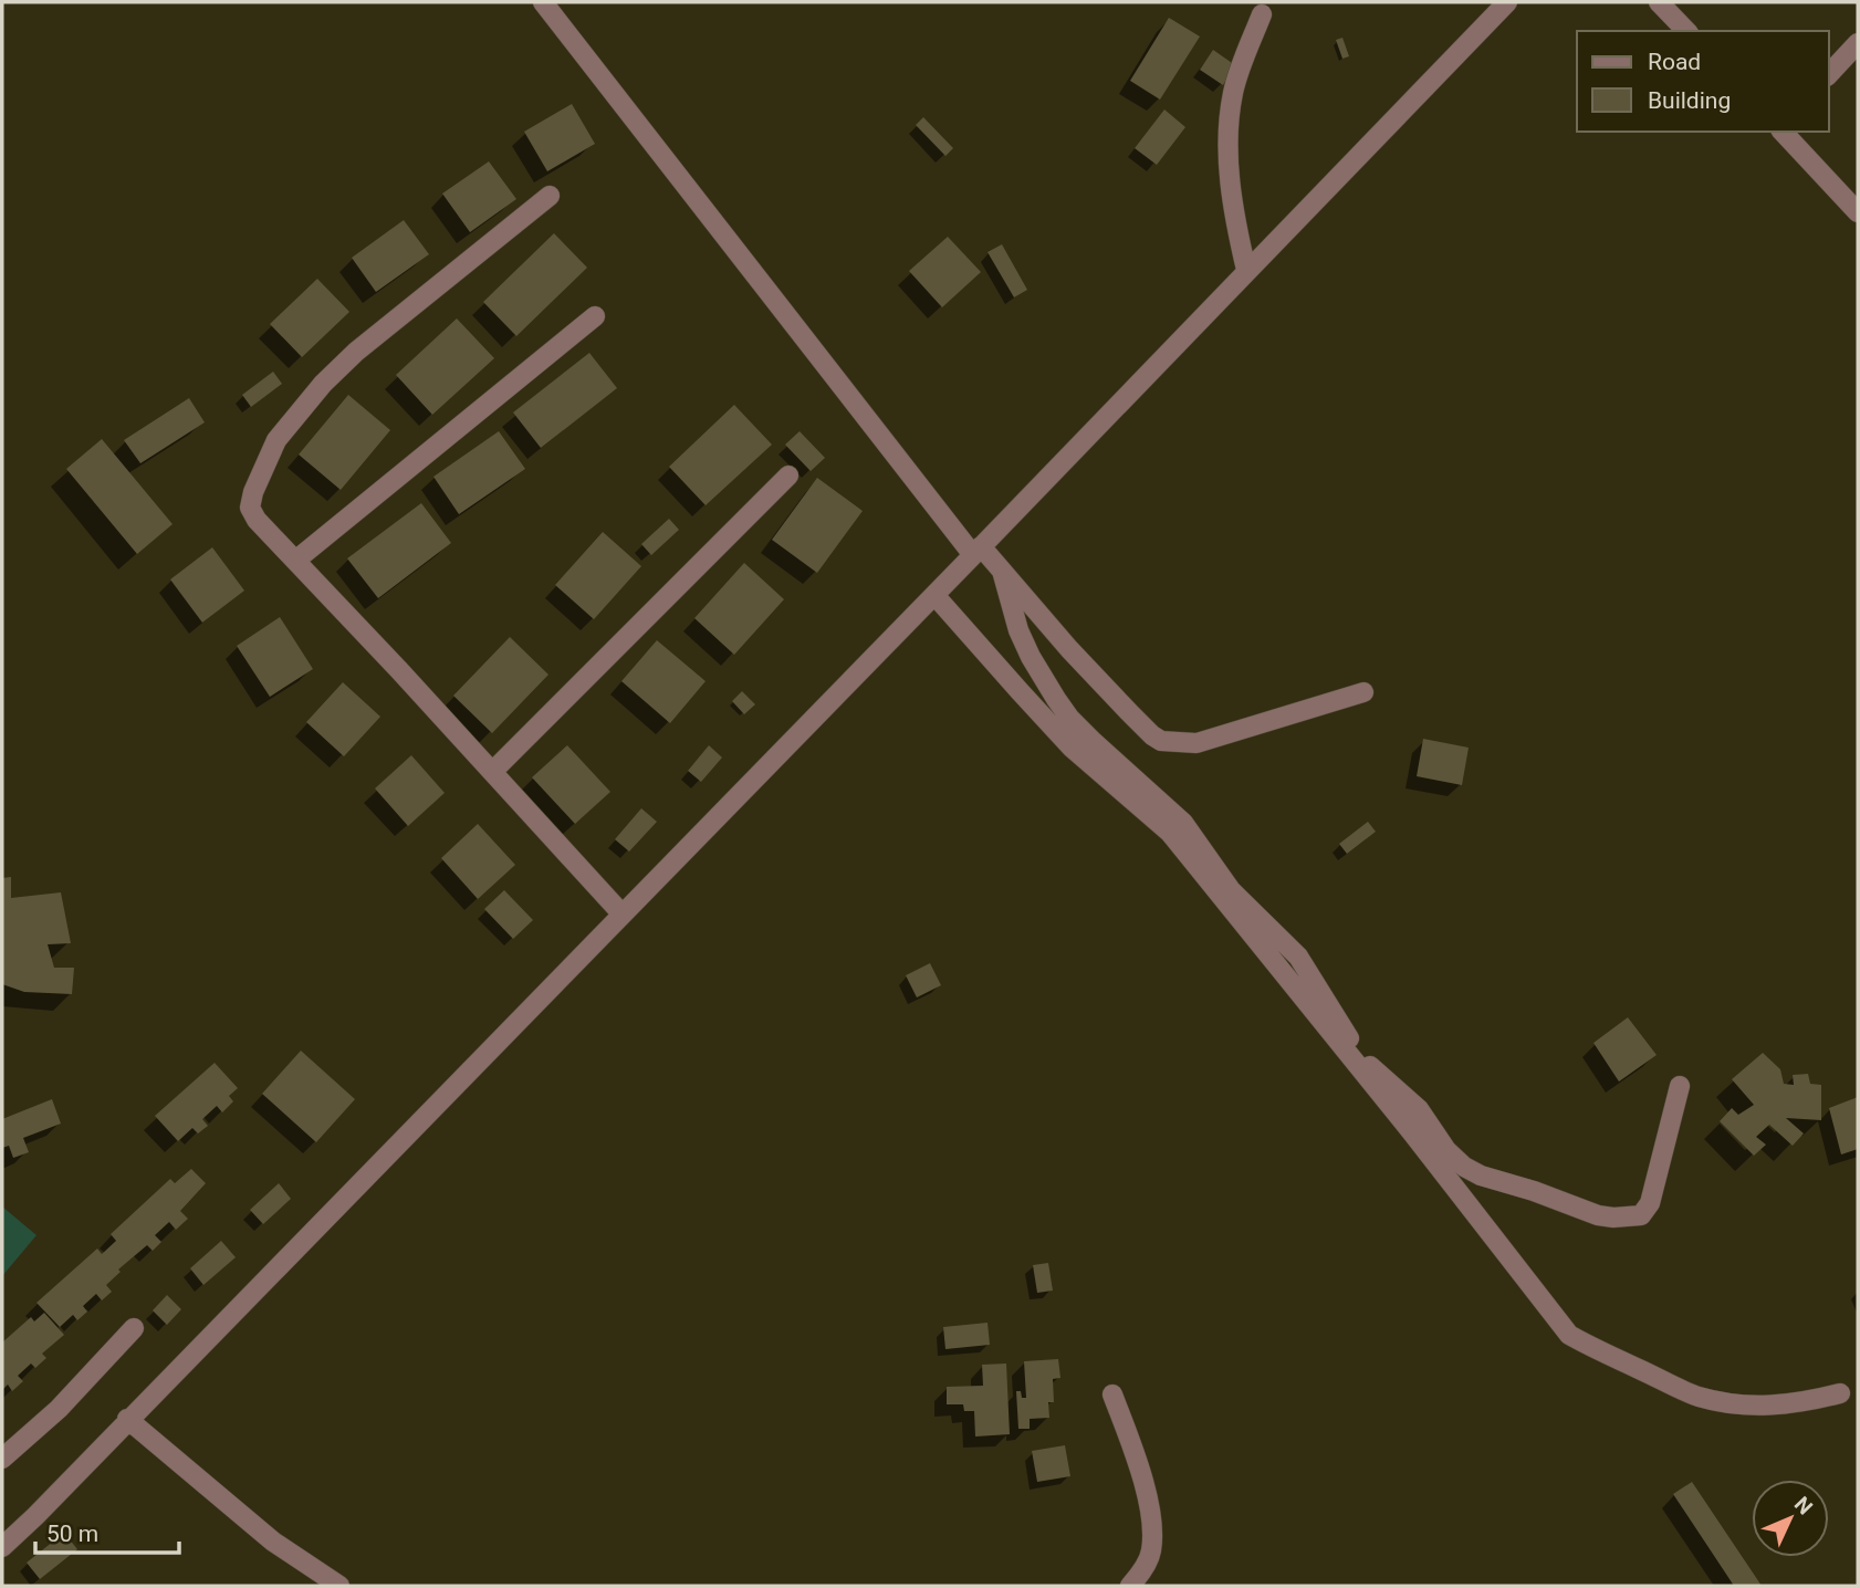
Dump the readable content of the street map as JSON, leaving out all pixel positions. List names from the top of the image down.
{
  "legend": ["Road", "Building"],
  "scale_bar": "50 m",
  "north": "top right"
}
